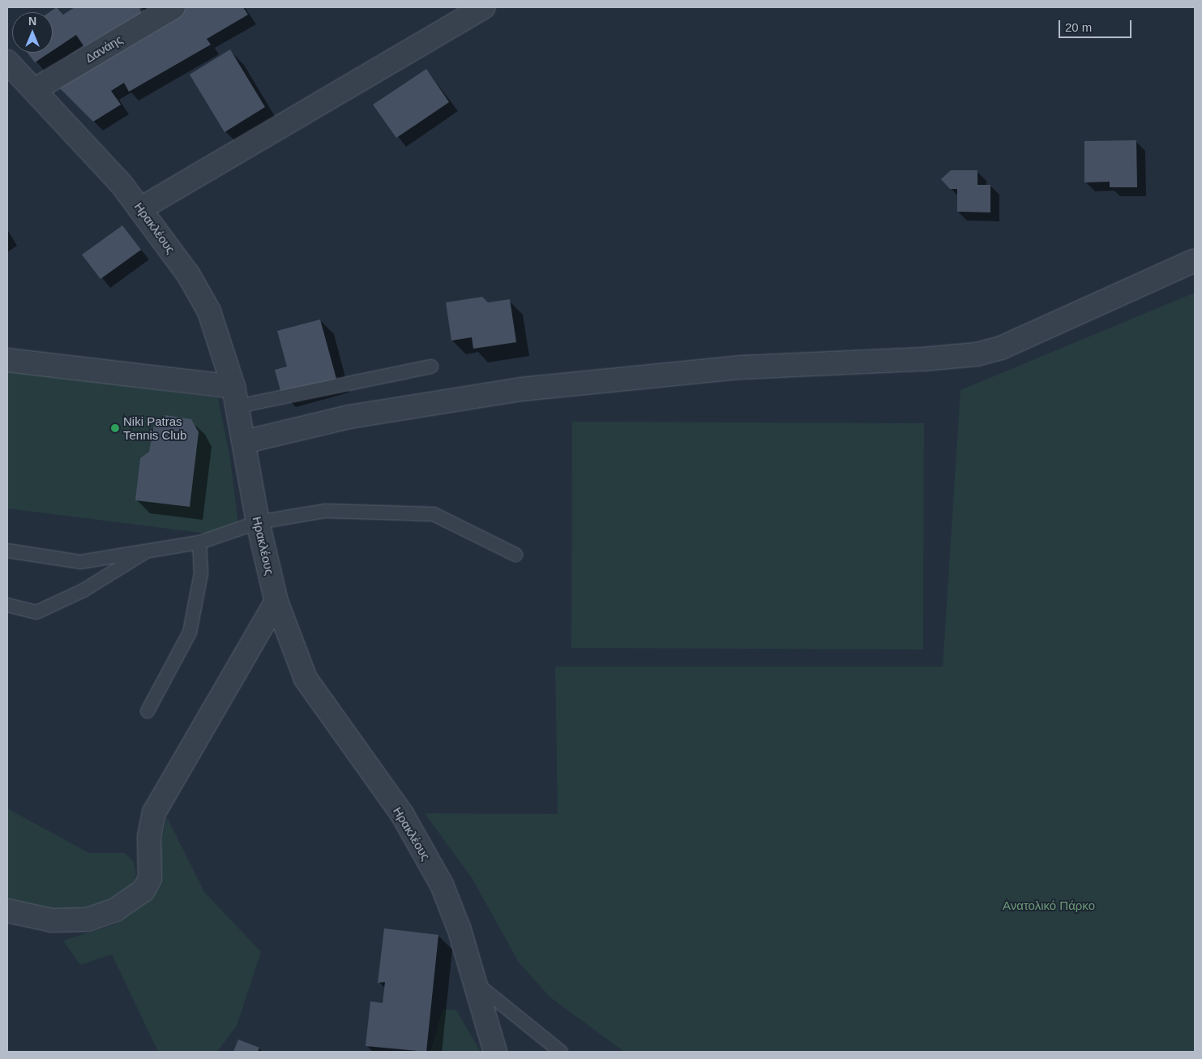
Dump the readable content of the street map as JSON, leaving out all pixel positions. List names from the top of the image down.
{
  "streets": {
    "street": ["Δανάης", "Ηρακλέους"]
  },
  "crossings": [
    ["Δανάης", "Ηρακλέους"]
  ],
  "parks": ["Ανατολικό Πάρκο"],
  "places": ["Niki Patras Tennis Club"],
  "scale_bar": "20 m",
  "north": "top"
}
